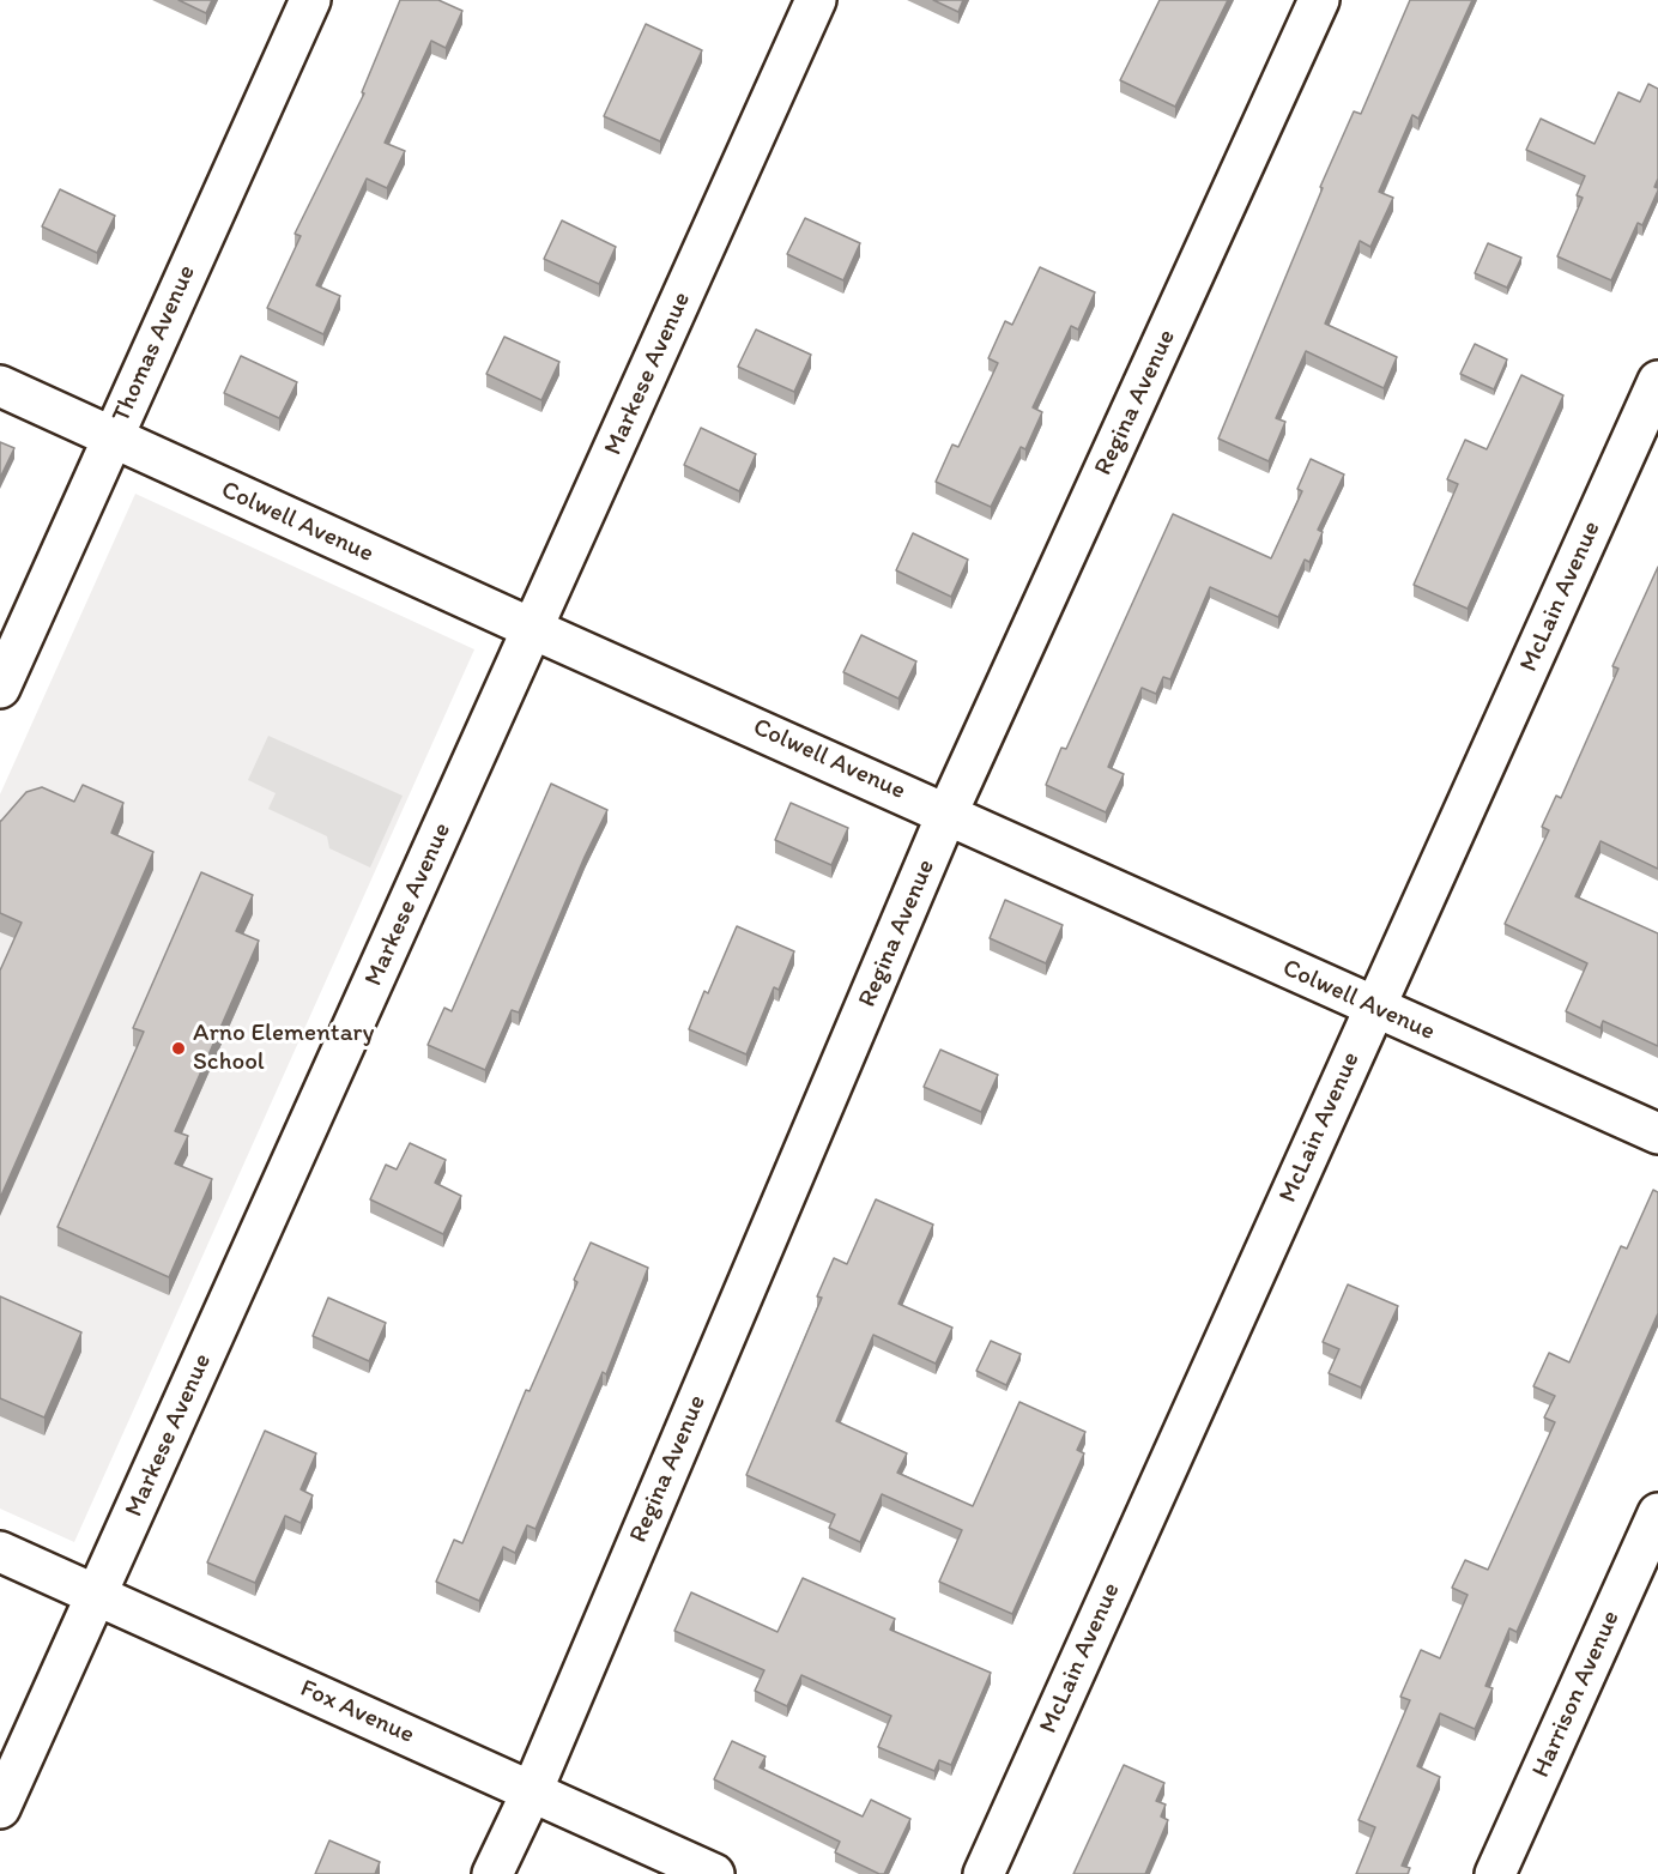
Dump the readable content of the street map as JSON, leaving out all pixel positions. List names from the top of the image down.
{
  "streets": {
    "street": [
      "Thomas Avenue",
      "Markese Avenue",
      "Regina Avenue",
      "Colwell Avenue",
      "McLain Avenue",
      "Harrison Avenue",
      "Fox Avenue"
    ]
  },
  "crossings": [
    ["Thomas Avenue", "Colwell Avenue"],
    ["Markese Avenue", "Colwell Avenue"],
    ["Markese Avenue", "Fox Avenue"],
    ["Regina Avenue", "Colwell Avenue"],
    ["Regina Avenue", "Fox Avenue"],
    ["Colwell Avenue", "McLain Avenue"]
  ],
  "places": ["Arno Elementary School"]
}
